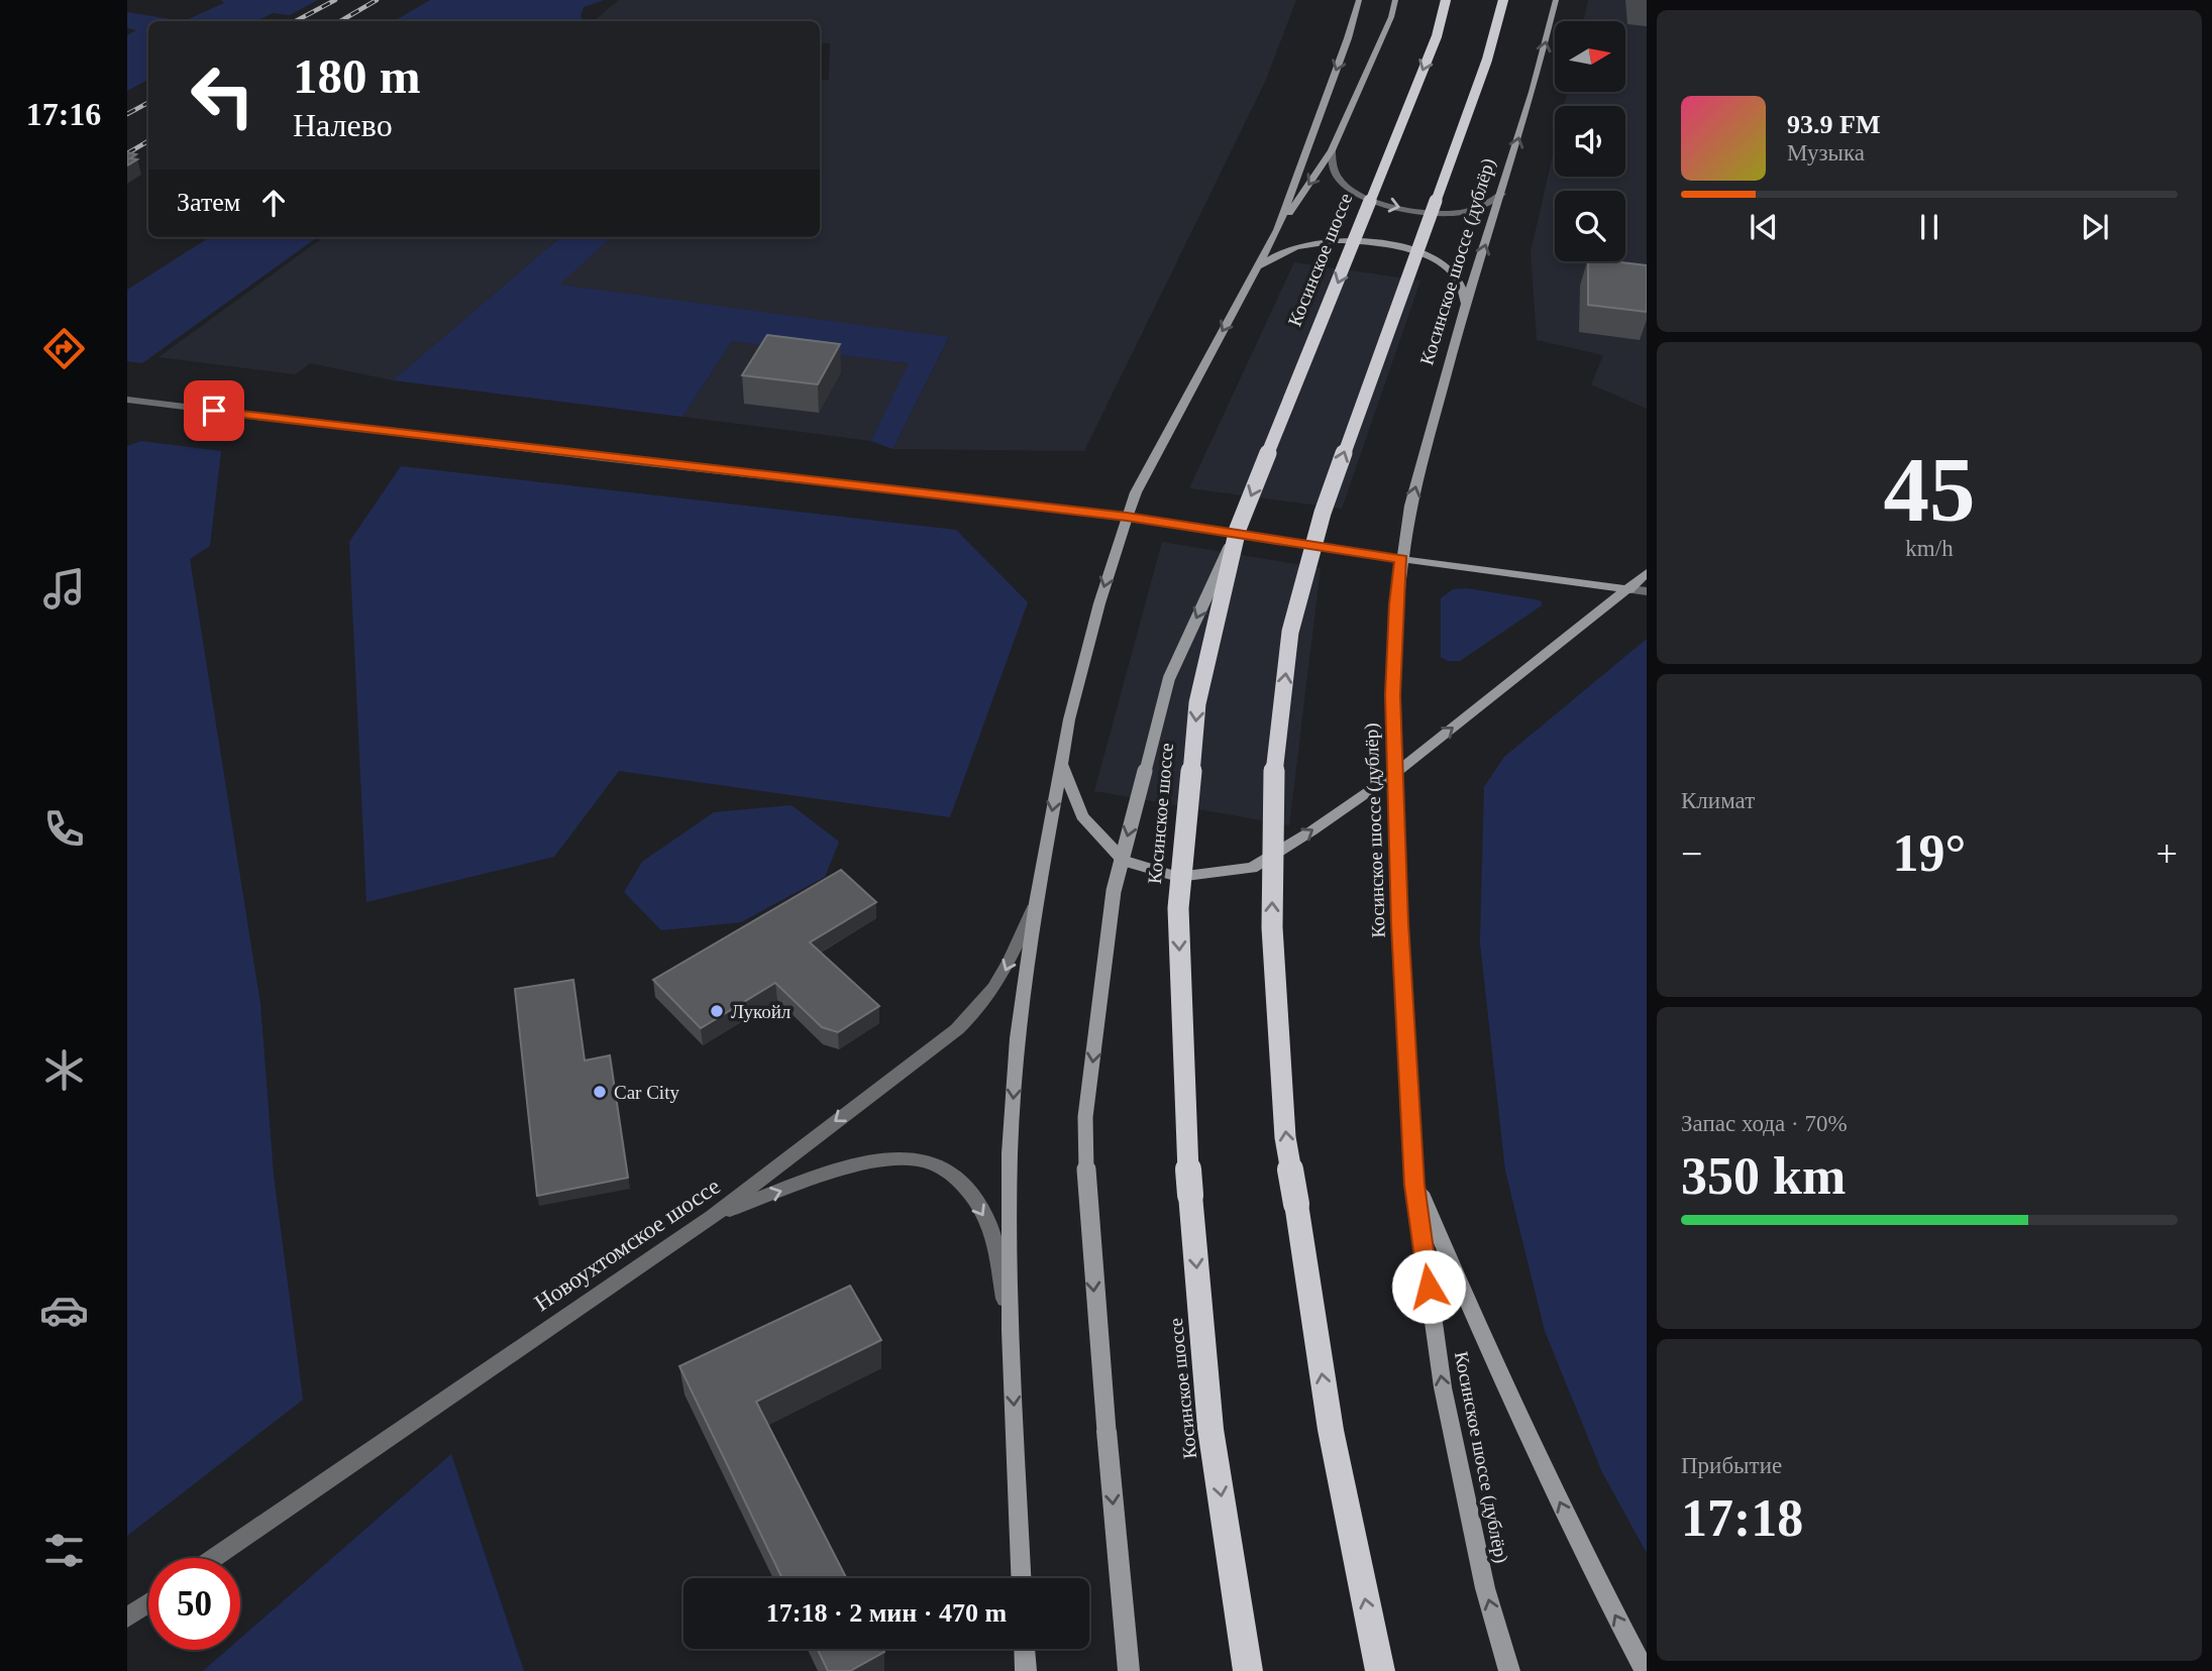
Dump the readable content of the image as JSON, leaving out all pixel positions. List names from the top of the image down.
{
  "streets": {
    "highway": ["Косинское шоссе"],
    "main road": ["Косинское шоссе (дублёр)"],
    "street": ["Новоухтомское шоссе"]
  },
  "one_way": ["Косинское шоссе (дублёр)", "Новоухтомское шоссе"],
  "places": ["Лукойл", "Car City"],
  "north": "right",
  "page": {
    "tabs": "17:16",
    "turn": ["180 m", "Налево"],
    "song": ["93.9 FM", "Музыка"],
    "then": "Затем",
    "tile": [
      ["45", "km/h"],
      "Климат",
      ["Запас хода · 70%", "350 km"],
      ["Прибытие", "17:18"]
    ],
    "heat": ["−", "19°", "+"],
    "limit": "50",
    "trip": "17:18 · 2 мин · 470 m"
  }
}
